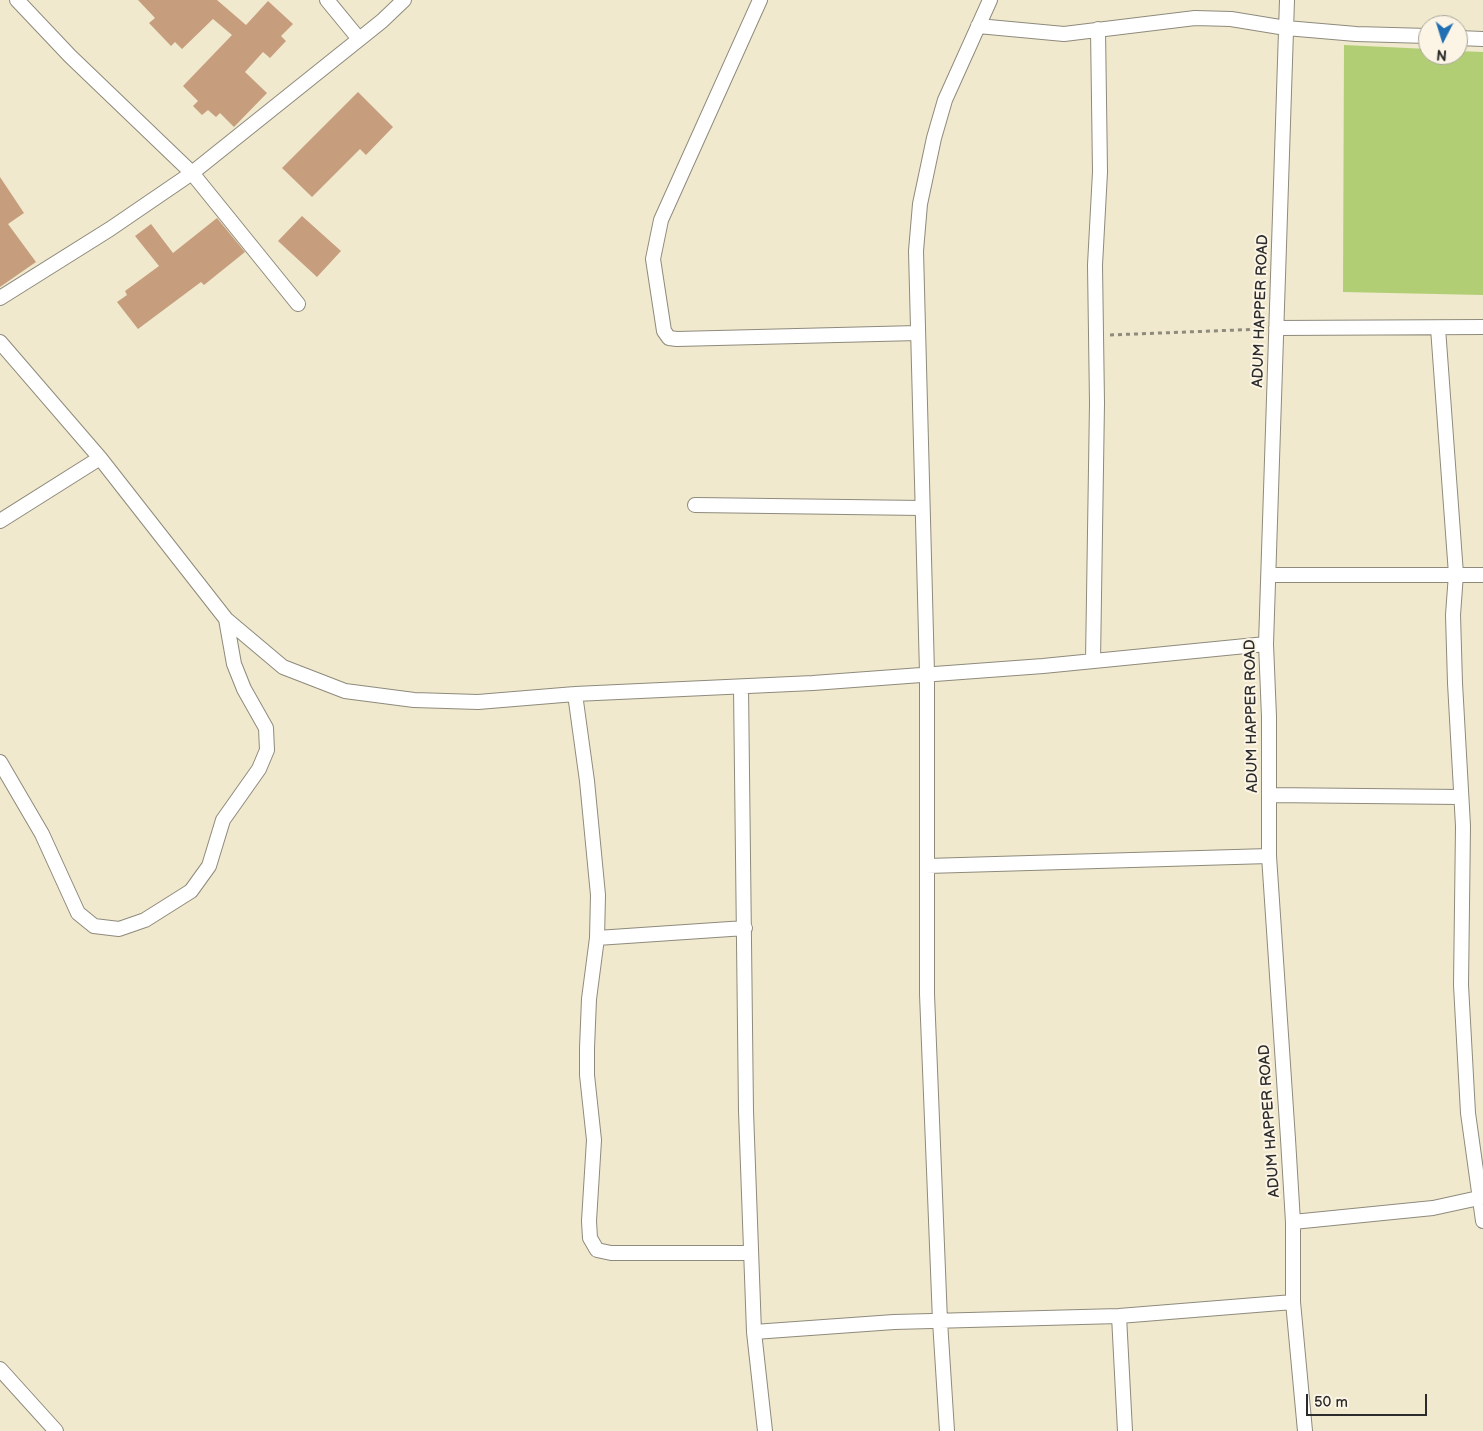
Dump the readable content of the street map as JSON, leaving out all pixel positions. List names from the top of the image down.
{
  "streets": {
    "street": ["ADUM HAPPER ROAD"]
  },
  "scale_bar": "50 m",
  "north": "bottom"
}
